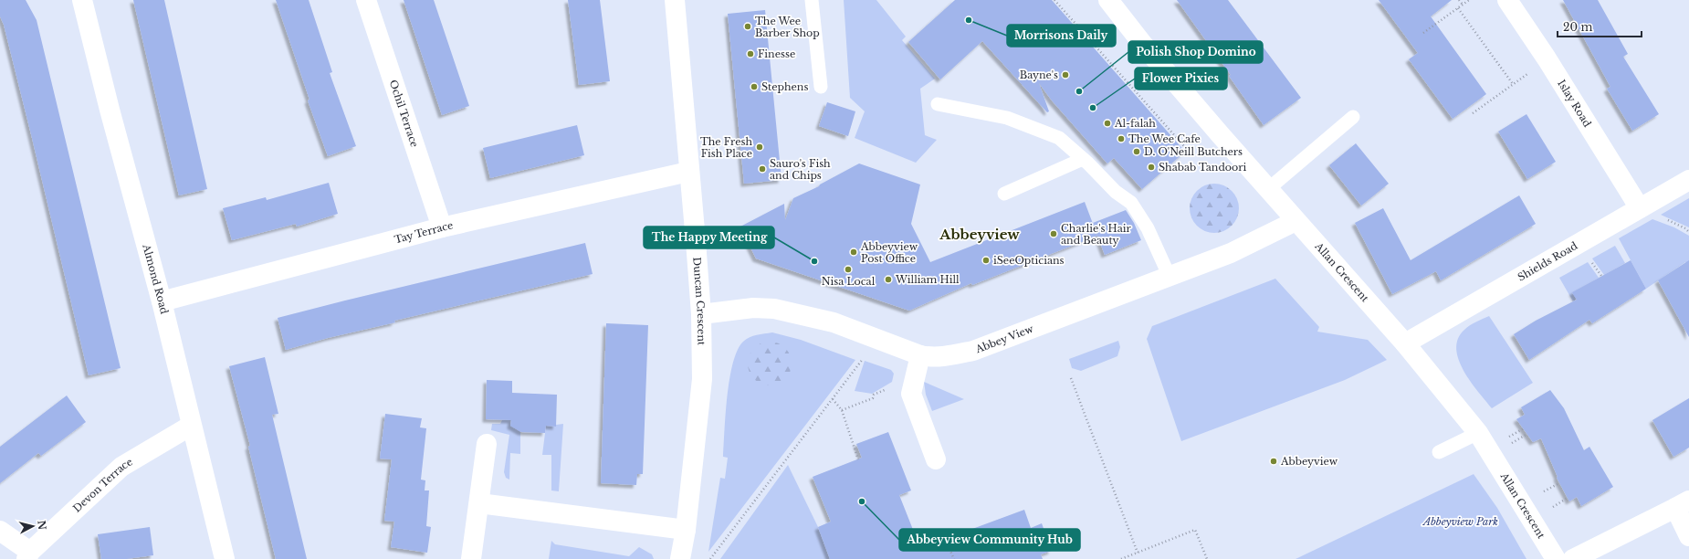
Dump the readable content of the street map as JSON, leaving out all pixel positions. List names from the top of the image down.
{
  "streets": {
    "street": [
      "Islay Road",
      "Ochil Terrace",
      "Tay Terrace",
      "Shields Road",
      "Allan Crescent",
      "Almond Road",
      "Duncan Crescent",
      "Abbey View",
      "Devon Terrace"
    ]
  },
  "crossings": [
    ["Islay Road", "Shields Road"],
    ["Ochil Terrace", "Tay Terrace"],
    ["Tay Terrace", "Almond Road"],
    ["Tay Terrace", "Duncan Crescent"],
    ["Shields Road", "Allan Crescent"],
    ["Allan Crescent", "Abbey View"],
    ["Almond Road", "Devon Terrace"],
    ["Duncan Crescent", "Abbey View"]
  ],
  "districts": ["Abbeyview"],
  "parks": ["Abbeyview Park"],
  "places": [
    "Morrisons Daily",
    "The Wee Barber Shop",
    "Finesse",
    "Bayne's",
    "Stephens",
    "Polish Shop Domino",
    "Flower Pixies",
    "Al-falah",
    "The Wee Cafe",
    "The Fresh Fish Place",
    "D. O'Neill Butchers",
    "Shabab Tandoori",
    "Sauro's Fish and Chips",
    "Charlie's Hair and Beauty",
    "Abbeyview Post Office",
    "iSeeOpticians",
    "The Happy Meeting",
    "Nisa Local",
    "William Hill",
    "Abbeyview",
    "Abbeyview Community Hub"
  ],
  "scale_bar": "20 m",
  "north": "right"
}
